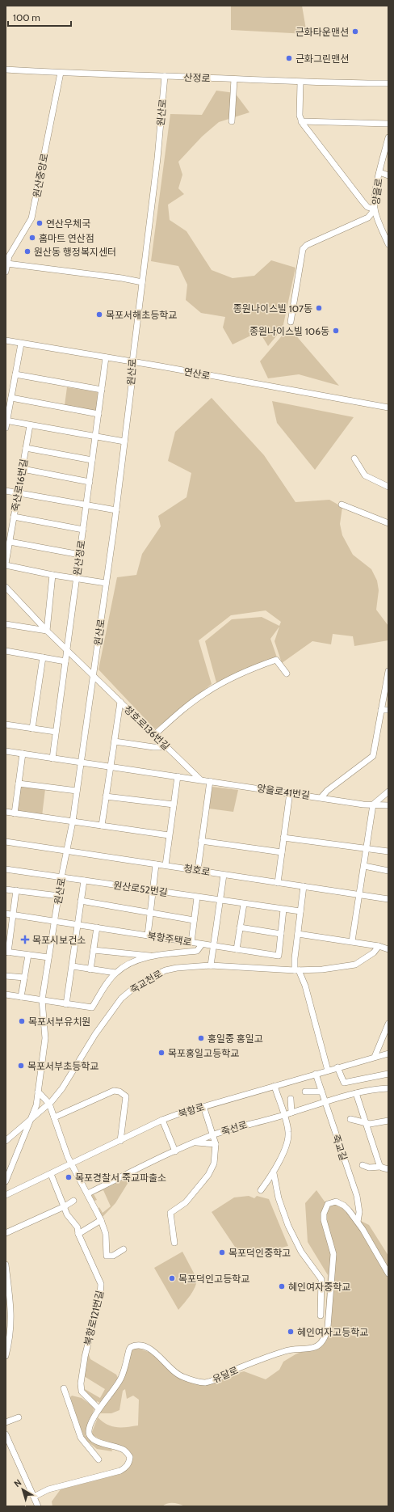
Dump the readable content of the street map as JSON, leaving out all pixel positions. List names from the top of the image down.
{
  "streets": {
    "street": [
      "산정로",
      "원산로",
      "원산중앙로",
      "양을로",
      "연산로",
      "죽산로16번길",
      "원산정로",
      "청호로136번길",
      "양을로41번길",
      "청호로",
      "원산로52번길",
      "북항주택로",
      "죽교천로",
      "북항로",
      "죽선로",
      "죽교길",
      "북항로121번길",
      "유달로"
    ]
  },
  "crossings": [
    ["산정로", "원산로"],
    ["산정로", "원산중앙로"],
    ["원산로", "연산로"],
    ["원산로", "청호로136번길"],
    ["원산로", "양을로41번길"],
    ["원산로", "청호로"],
    ["원산로", "원산로52번길"],
    ["원산로", "북항주택로"],
    ["원산로", "죽교천로"],
    ["연산로", "원산정로"],
    ["원산정로", "청호로136번길"],
    ["원산정로", "양을로41번길"],
    ["청호로136번길", "양을로41번길"],
    ["북항로", "죽교길"],
    ["북항로", "북항로121번길"],
    ["죽선로", "죽교길"],
    ["죽교길", "유달로"],
    ["북항로121번길", "유달로"]
  ],
  "places": {
    "other": [
      "근화타운맨션",
      "근화그린맨션",
      "연산우체국",
      "홈마트 연산점",
      "원산동 행정복지센터",
      "종원나이스빌 107동",
      "목포서해초등학교",
      "종원나이스빌 106동",
      "목포서부유치원",
      "홍일중 홍일고",
      "목포홍일고등학교",
      "목포서부초등학교",
      "목포경찰서 죽교파출소",
      "목포덕인중학고",
      "목포덕인고등학교",
      "혜인여자중학교",
      "혜인여자고등학교"
    ],
    "health": ["목포시보건소"]
  },
  "scale_bar": "100 m",
  "north": "top left"
}
